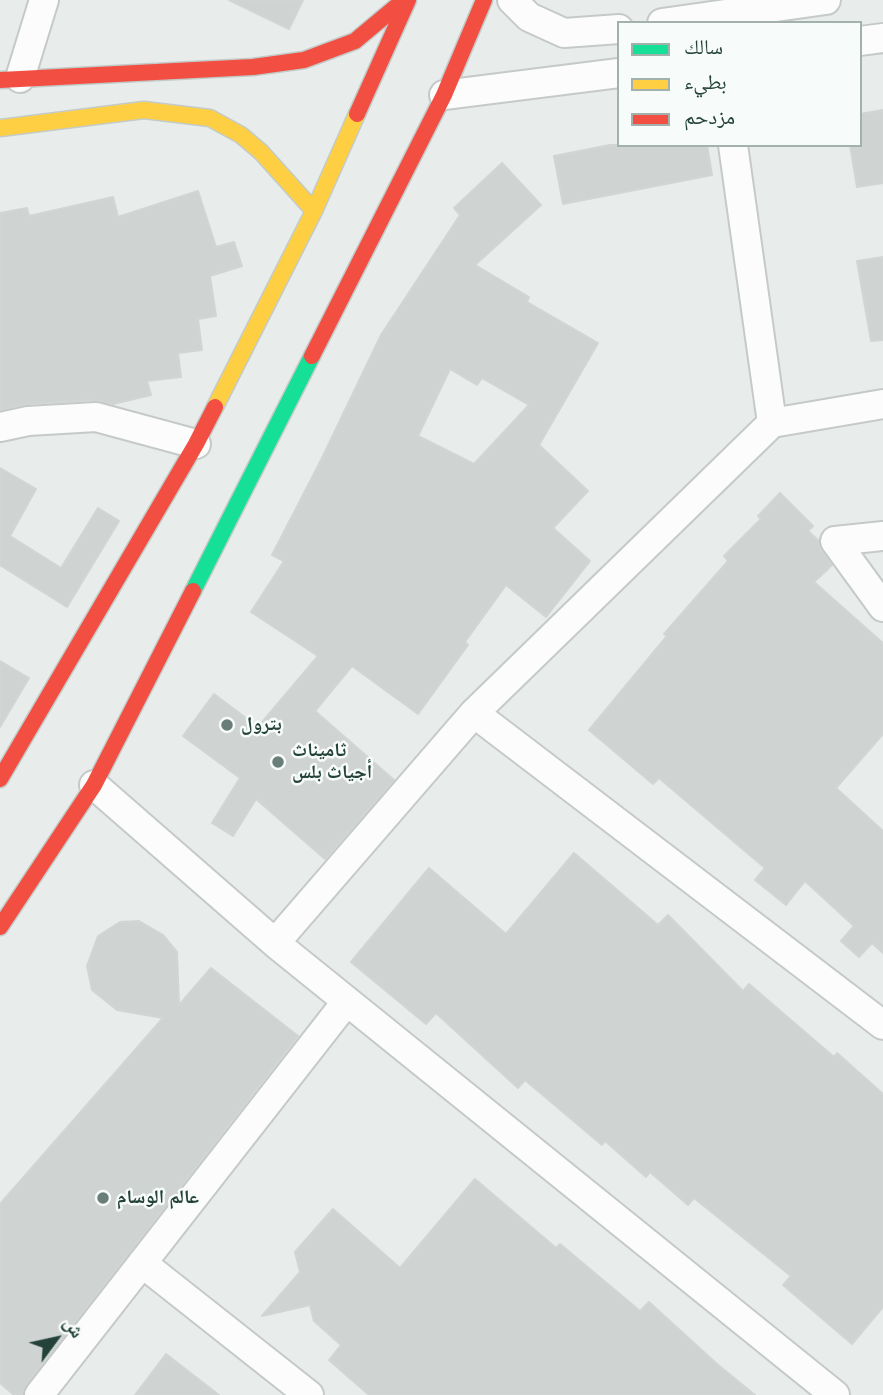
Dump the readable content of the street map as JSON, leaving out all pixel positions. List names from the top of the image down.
{
  "places": ["بترول", "ثاميناث أجياث بلس", "عالم الوسام"],
  "legend": ["سالك", "بطيء", "مزدحم"],
  "north": "top right"
}
